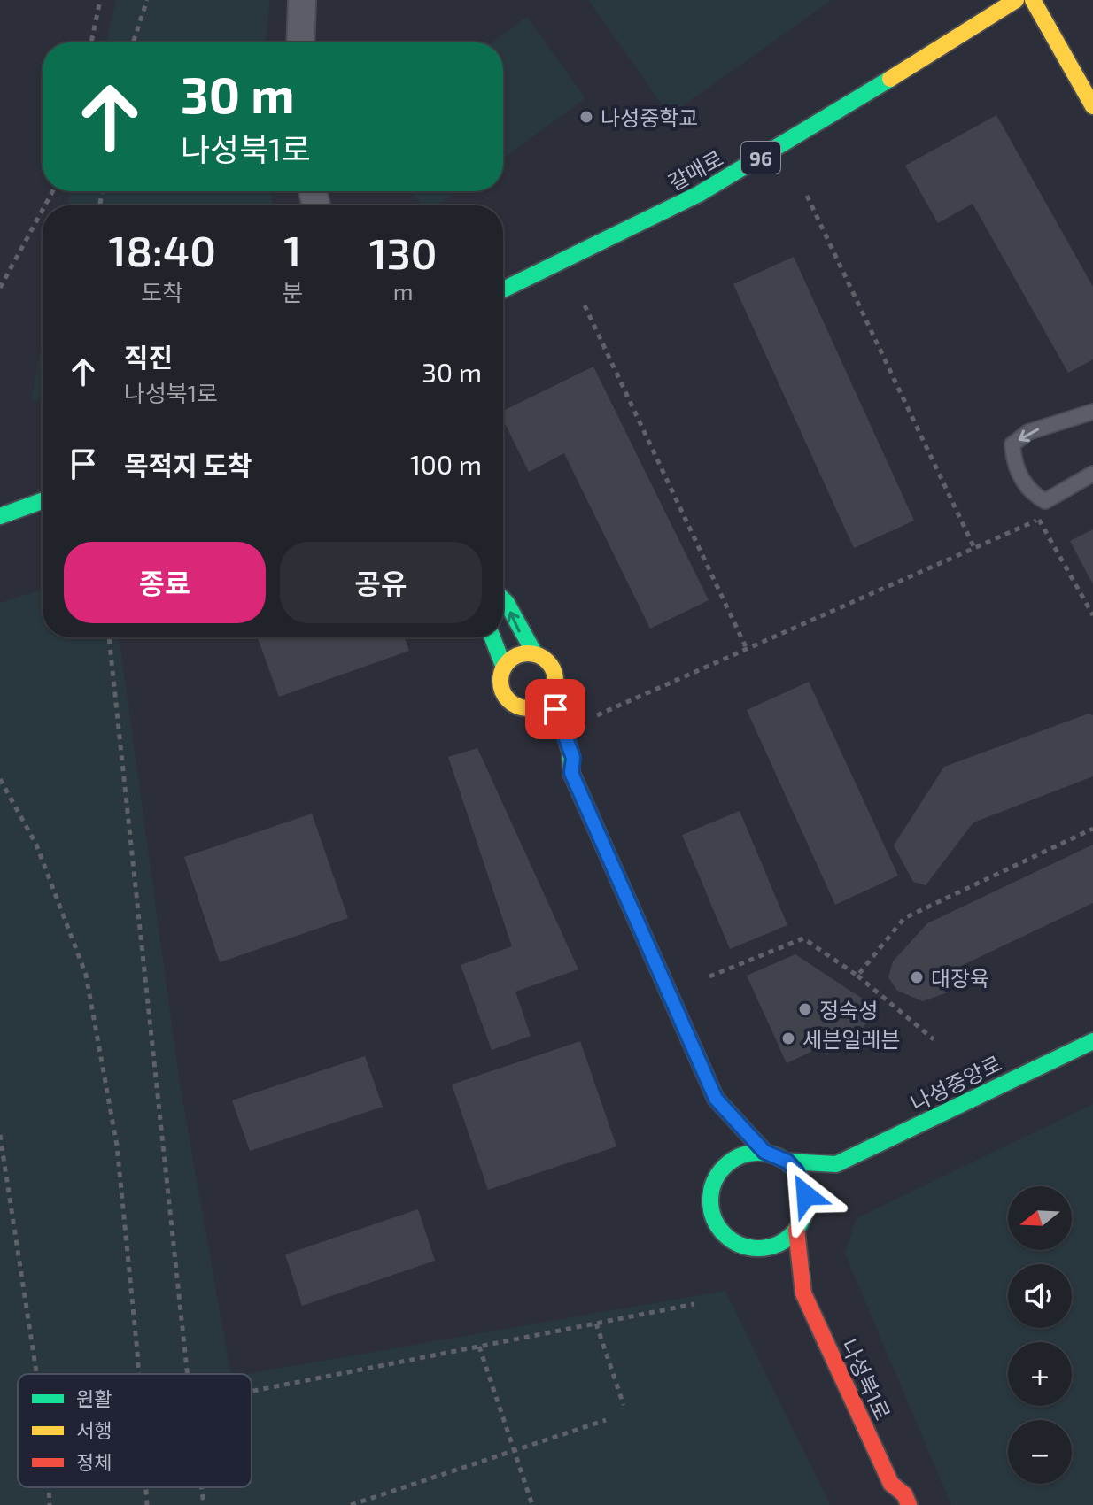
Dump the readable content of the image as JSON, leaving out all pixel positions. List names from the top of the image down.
{
  "streets": {
    "street": [
      "96",
      "갈매로",
      "나성중앙로",
      "나성북1로"
    ]
  },
  "places": [
    "나성중학교",
    "대장육",
    "정숙성",
    "세븐일레븐"
  ],
  "legend": ["원활", "서행", "정체"],
  "north": "left",
  "page": {
    "turn": ["30 m", "나성북1로"],
    "eta": [
      "18:40",
      "도착",
      "1",
      "분",
      "130",
      "m"
    ],
    "list": [
      {
        "name": "직진",
        "note": "나성북1로",
        "value": "30 m"
      },
      {
        "name": "목적지 도착",
        "value": "100 m"
      }
    ],
    "buttons": ["종료", "공유"],
    "map_buttons": ["+", "−"]
  }
}
